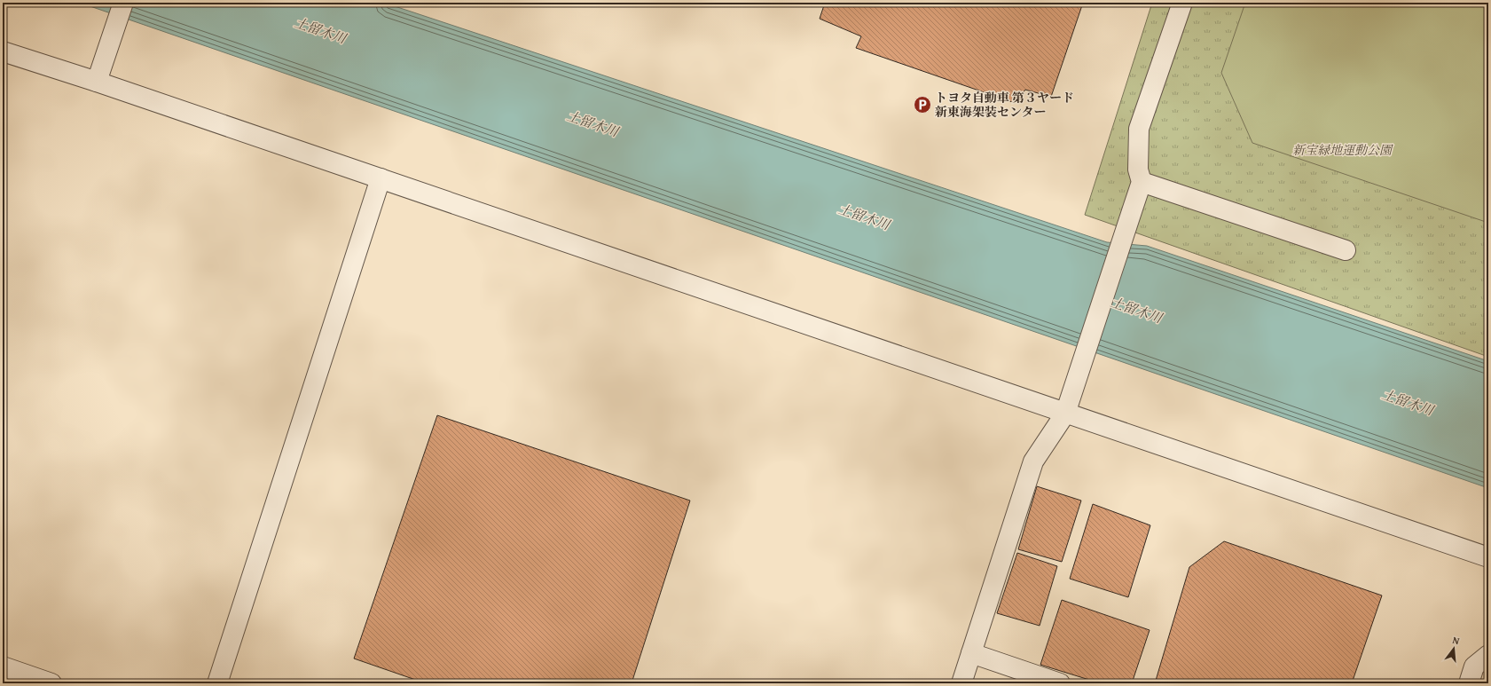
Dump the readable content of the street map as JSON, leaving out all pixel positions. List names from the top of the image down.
{
  "water": ["土留木川"],
  "parks": ["新宝緑地運動公園"],
  "places": {
    "parking": ["トヨタ自動車 第３ヤード 新東海架装センター"]
  },
  "north": "top"
}
